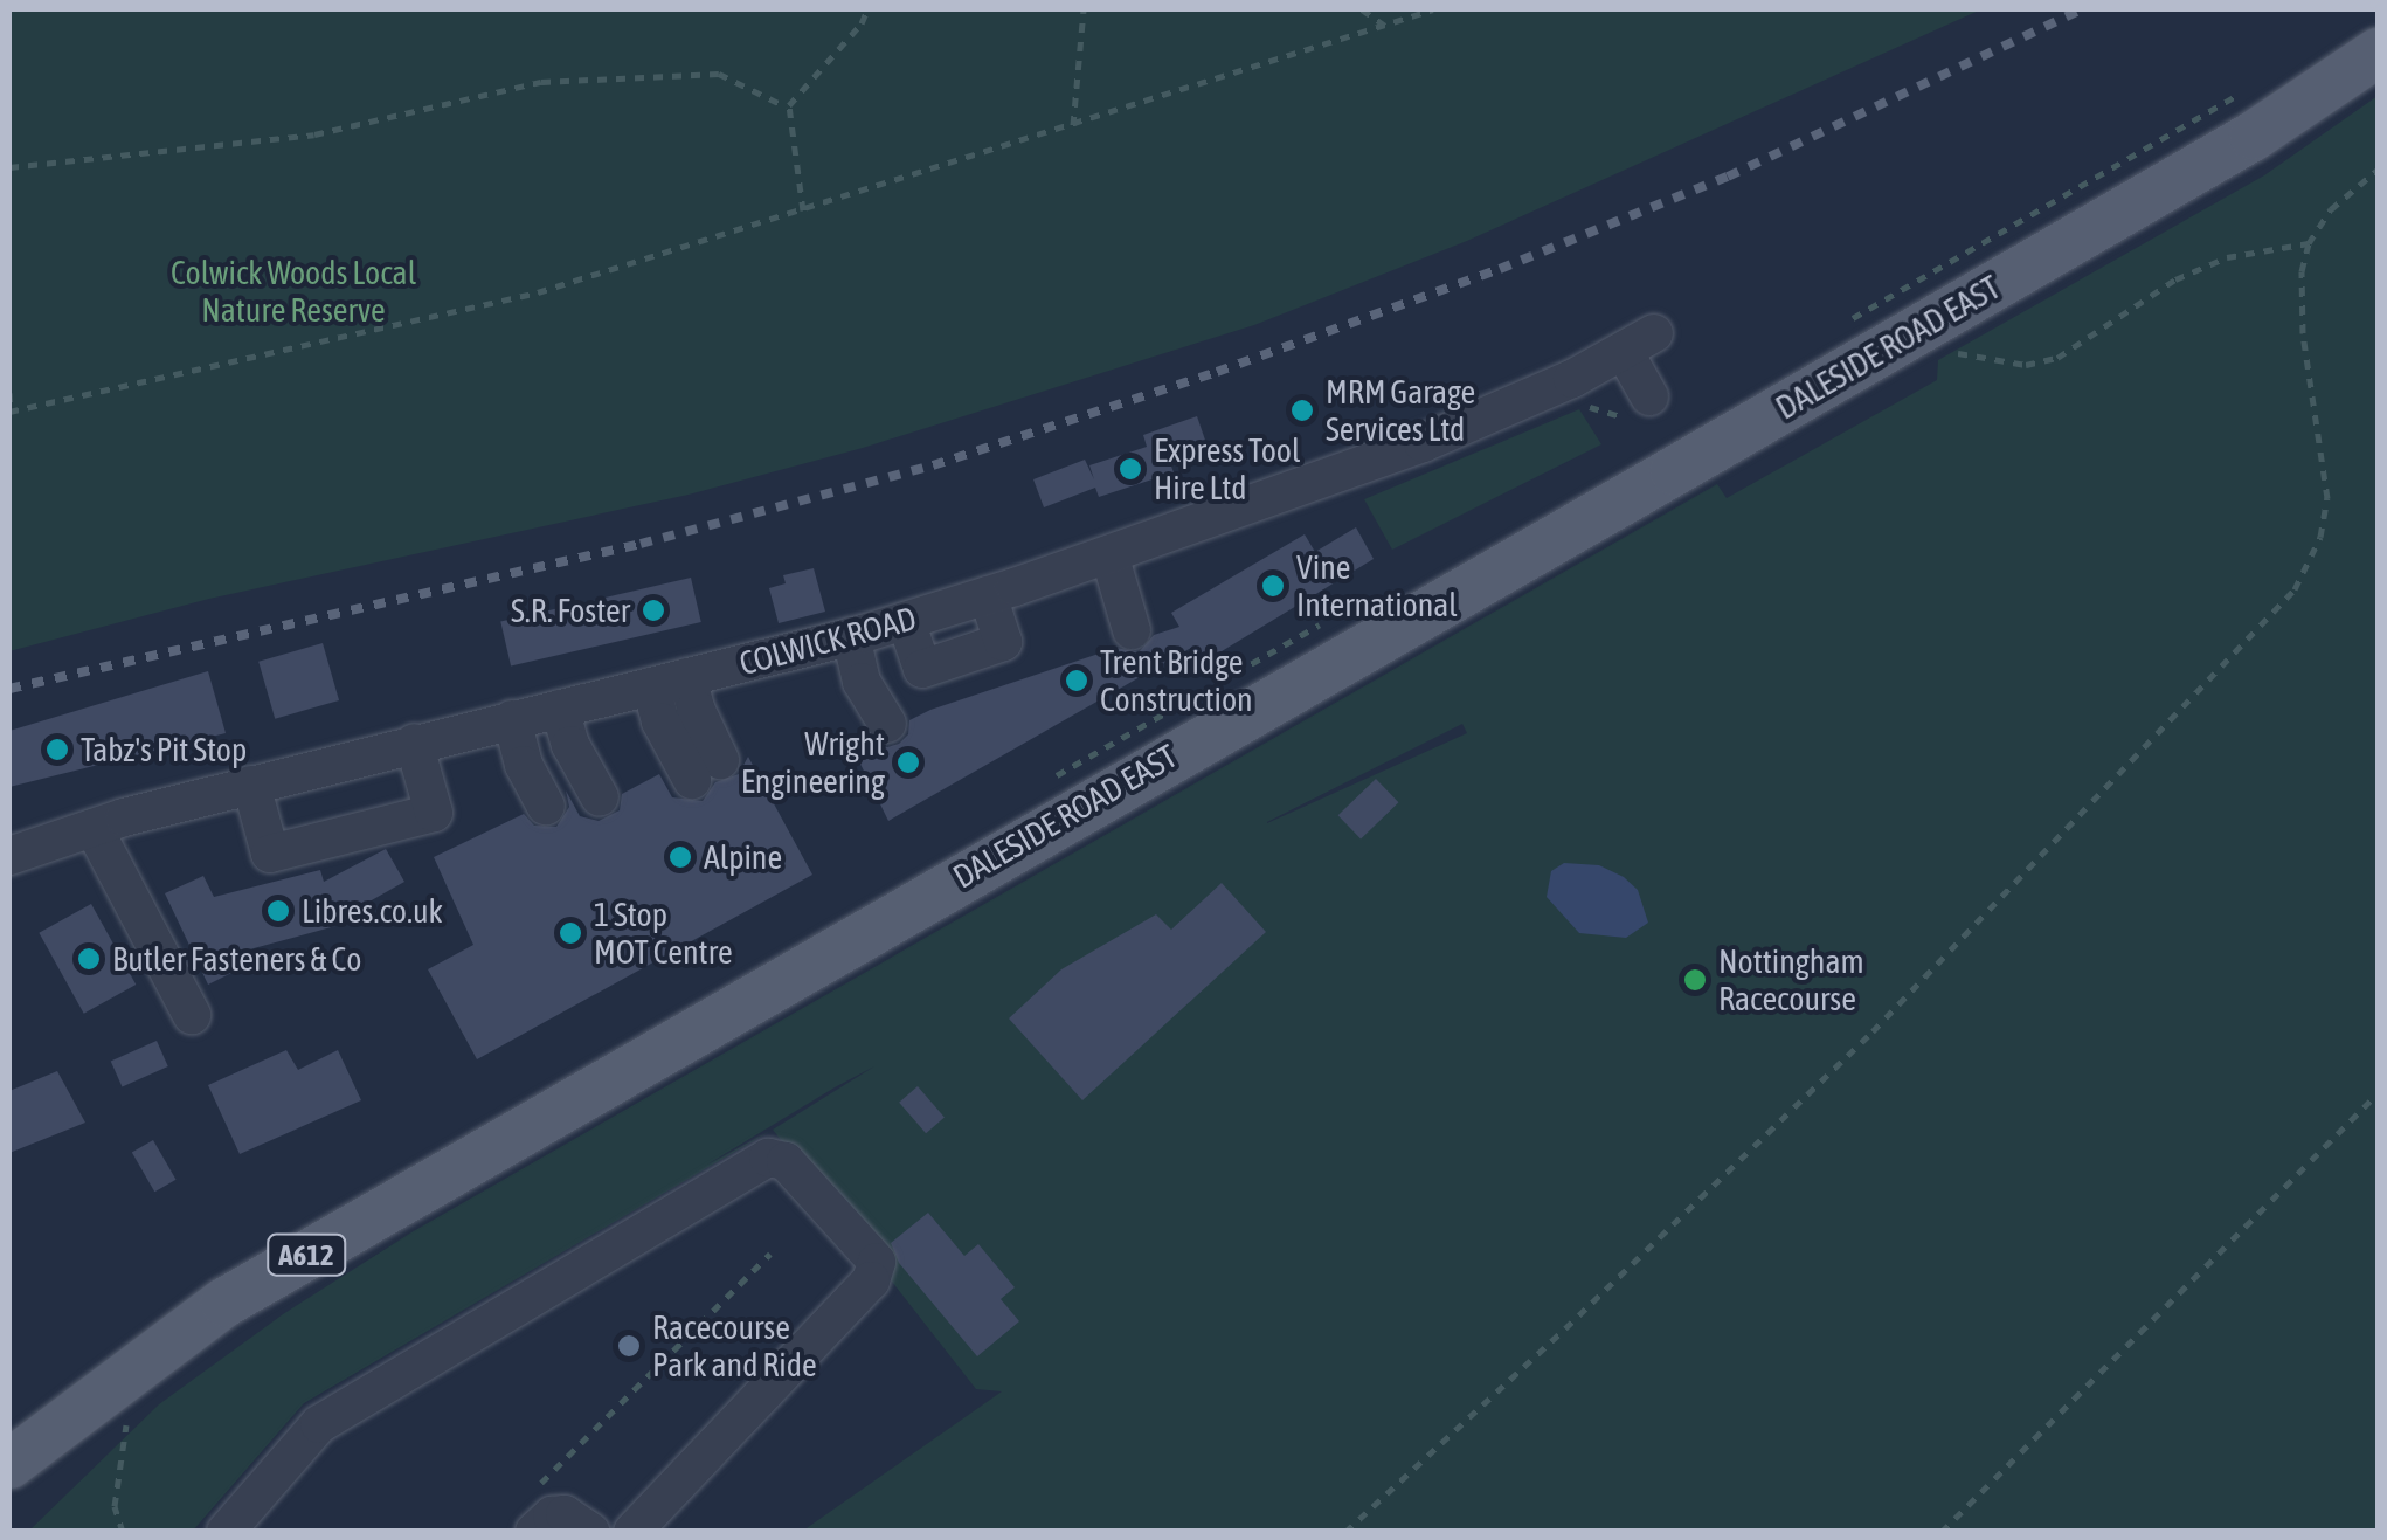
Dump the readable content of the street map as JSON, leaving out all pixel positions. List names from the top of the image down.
{
  "streets": {
    "main road": ["DALESIDE ROAD EAST", "A612"],
    "street": ["COLWICK ROAD"]
  },
  "parks": ["Colwick Woods Local Nature Reserve"],
  "places": [
    "MRM Garage Services Ltd",
    "Express Tool Hire Ltd",
    "Vine International",
    "S.R. Foster",
    "Trent Bridge Construction",
    "Tabz's Pit Stop",
    "Wright Engineering",
    "Alpine",
    "Libres.co.uk",
    "1 Stop MOT Centre",
    "Butler Fasteners & Co",
    "Nottingham Racecourse",
    "Racecourse Park and Ride"
  ]
}
